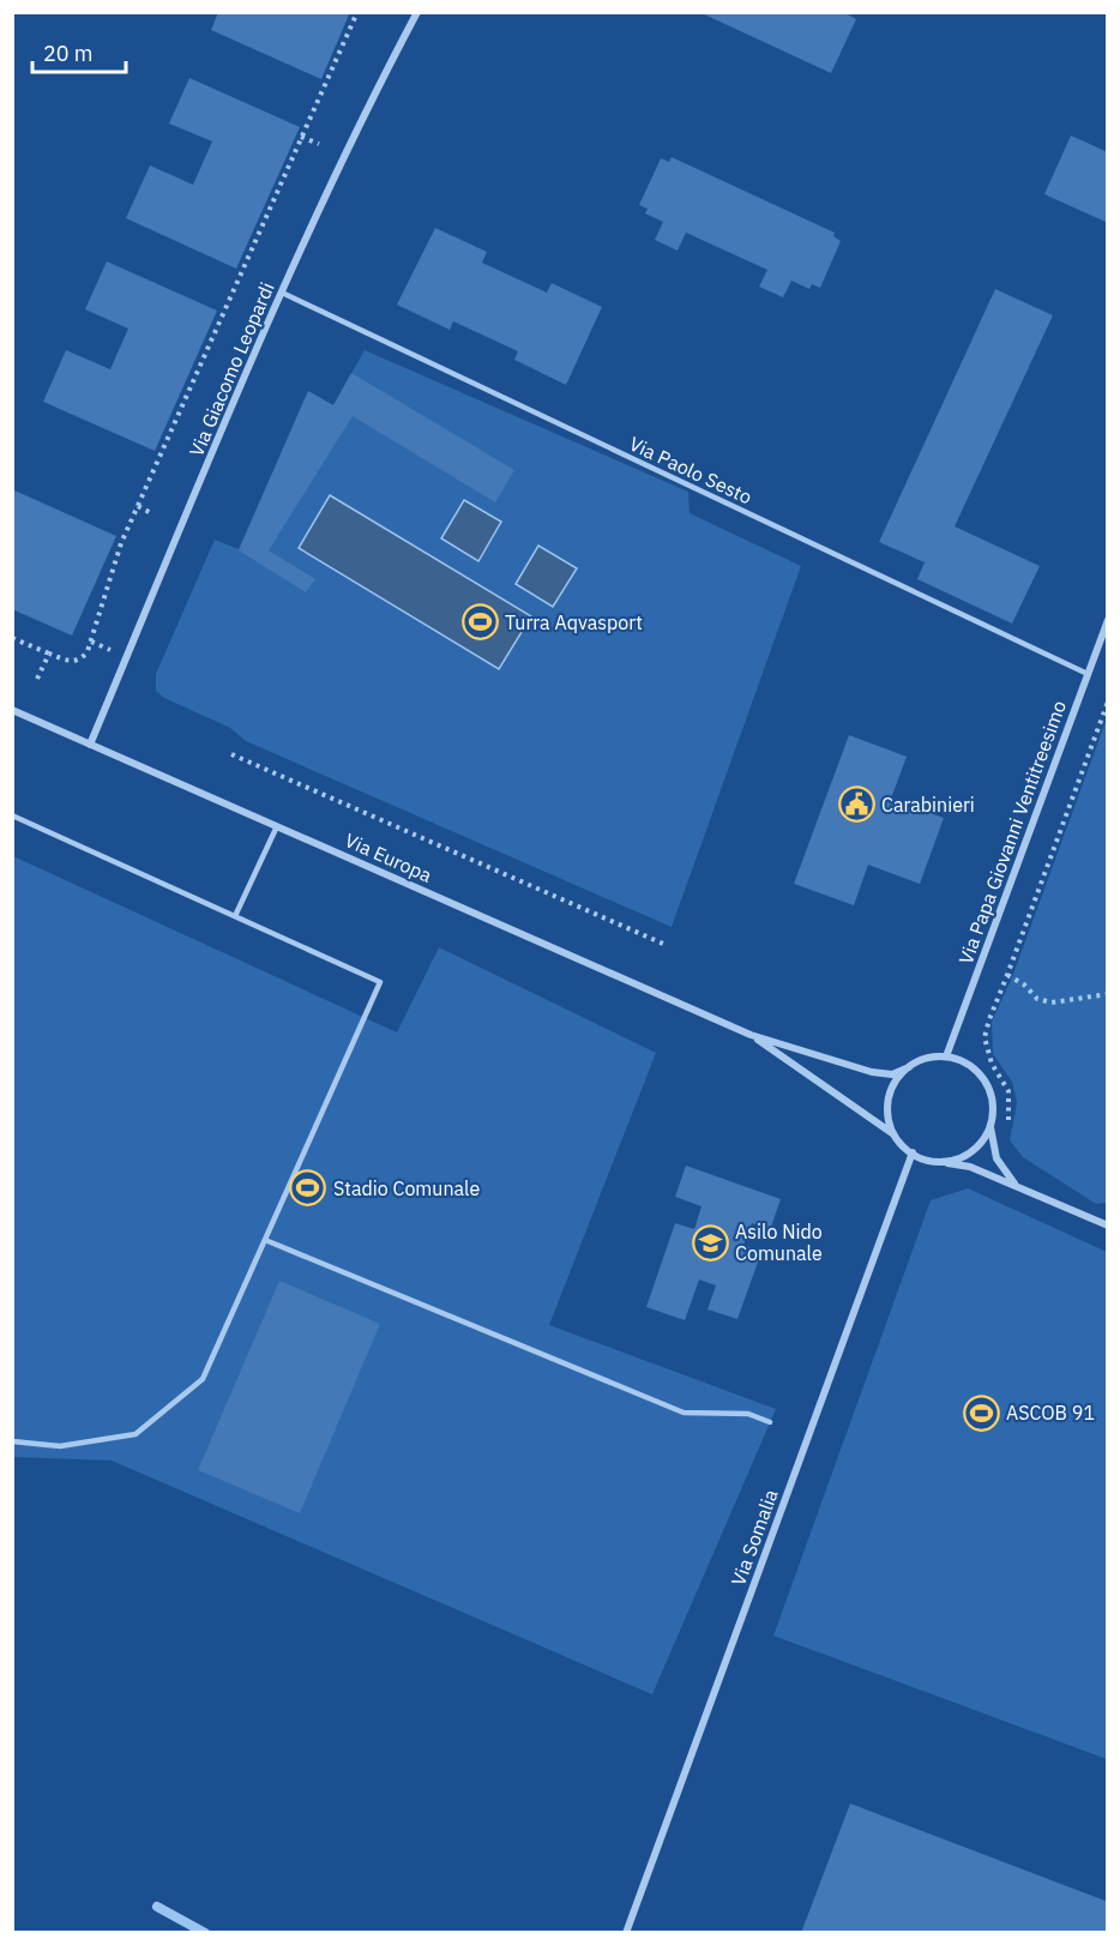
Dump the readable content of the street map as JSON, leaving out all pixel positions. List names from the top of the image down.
{
  "streets": {
    "street": [
      "Via Giacomo Leopardi",
      "Via Papa Giovanni Ventitreesimo",
      "Via Europa",
      "Via Somalia"
    ],
    "lane": ["Via Paolo Sesto"]
  },
  "crossings": [
    ["Via Giacomo Leopardi", "Via Paolo Sesto"],
    ["Via Giacomo Leopardi", "Via Europa"],
    ["Via Paolo Sesto", "Via Papa Giovanni Ventitreesimo"],
    ["Via Papa Giovanni Ventitreesimo", "Via Europa"],
    ["Via Papa Giovanni Ventitreesimo", "Via Somalia"],
    ["Via Europa", "Via Somalia"]
  ],
  "places": {
    "sports": ["Turra Aqvasport", "Stadio Comunale", "ASCOB 91"],
    "public building": ["Carabinieri"],
    "school or university": ["Asilo Nido Comunale"]
  },
  "scale_bar": "20 m"
}
